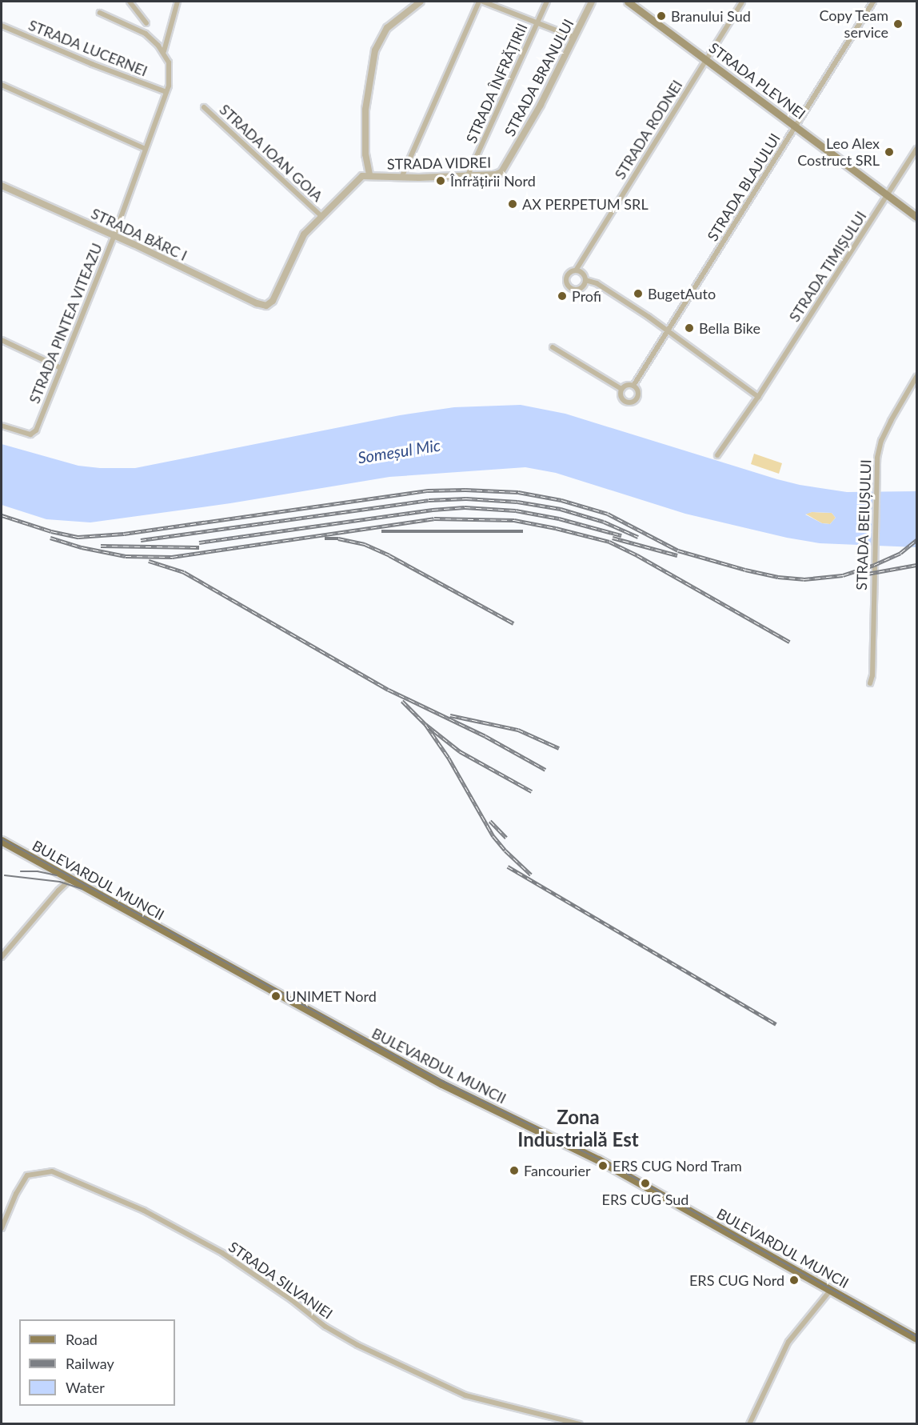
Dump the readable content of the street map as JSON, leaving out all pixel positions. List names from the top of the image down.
{
  "streets": {
    "main road": ["STRADA PLEVNEI", "BULEVARDUL MUNCII"],
    "street": [
      "STRADA LUCERNEI",
      "STRADA BRANULUI",
      "STRADA ÎNFRĂȚIRII",
      "STRADA RODNEI",
      "STRADA IOAN GOIA",
      "STRADA VIDREI",
      "STRADA BLAJULUI",
      "STRADA BĂRC I",
      "STRADA TIMIȘULUI",
      "STRADA PINTEA VITEAZU",
      "STRADA BEIUȘULUI",
      "STRADA SILVANIEI"
    ]
  },
  "crossings": [
    ["STRADA LUCERNEI", "STRADA PINTEA VITEAZU"],
    ["STRADA BRANULUI", "STRADA VIDREI"],
    ["STRADA PLEVNEI", "STRADA RODNEI"],
    ["STRADA PLEVNEI", "STRADA BLAJULUI"],
    ["STRADA PLEVNEI", "STRADA TIMIȘULUI"],
    ["STRADA ÎNFRĂȚIRII", "STRADA VIDREI"],
    ["STRADA IOAN GOIA", "STRADA BĂRC I"],
    ["STRADA BĂRC I", "STRADA PINTEA VITEAZU"]
  ],
  "districts": ["Zona Industrială Est"],
  "water": ["Someșul Mic"],
  "places": [
    "Branului Sud",
    "Copy Team service",
    "Leo Alex Costruct SRL",
    "Înfrățirii Nord",
    "AX PERPETUM SRL",
    "BugetAuto",
    "Profi",
    "Bella Bike",
    "UNIMET Nord",
    "ERS CUG Nord Tram",
    "Fancourier",
    "ERS CUG Sud",
    "ERS CUG Nord"
  ],
  "legend": ["Road", "Railway", "Water"]
}
